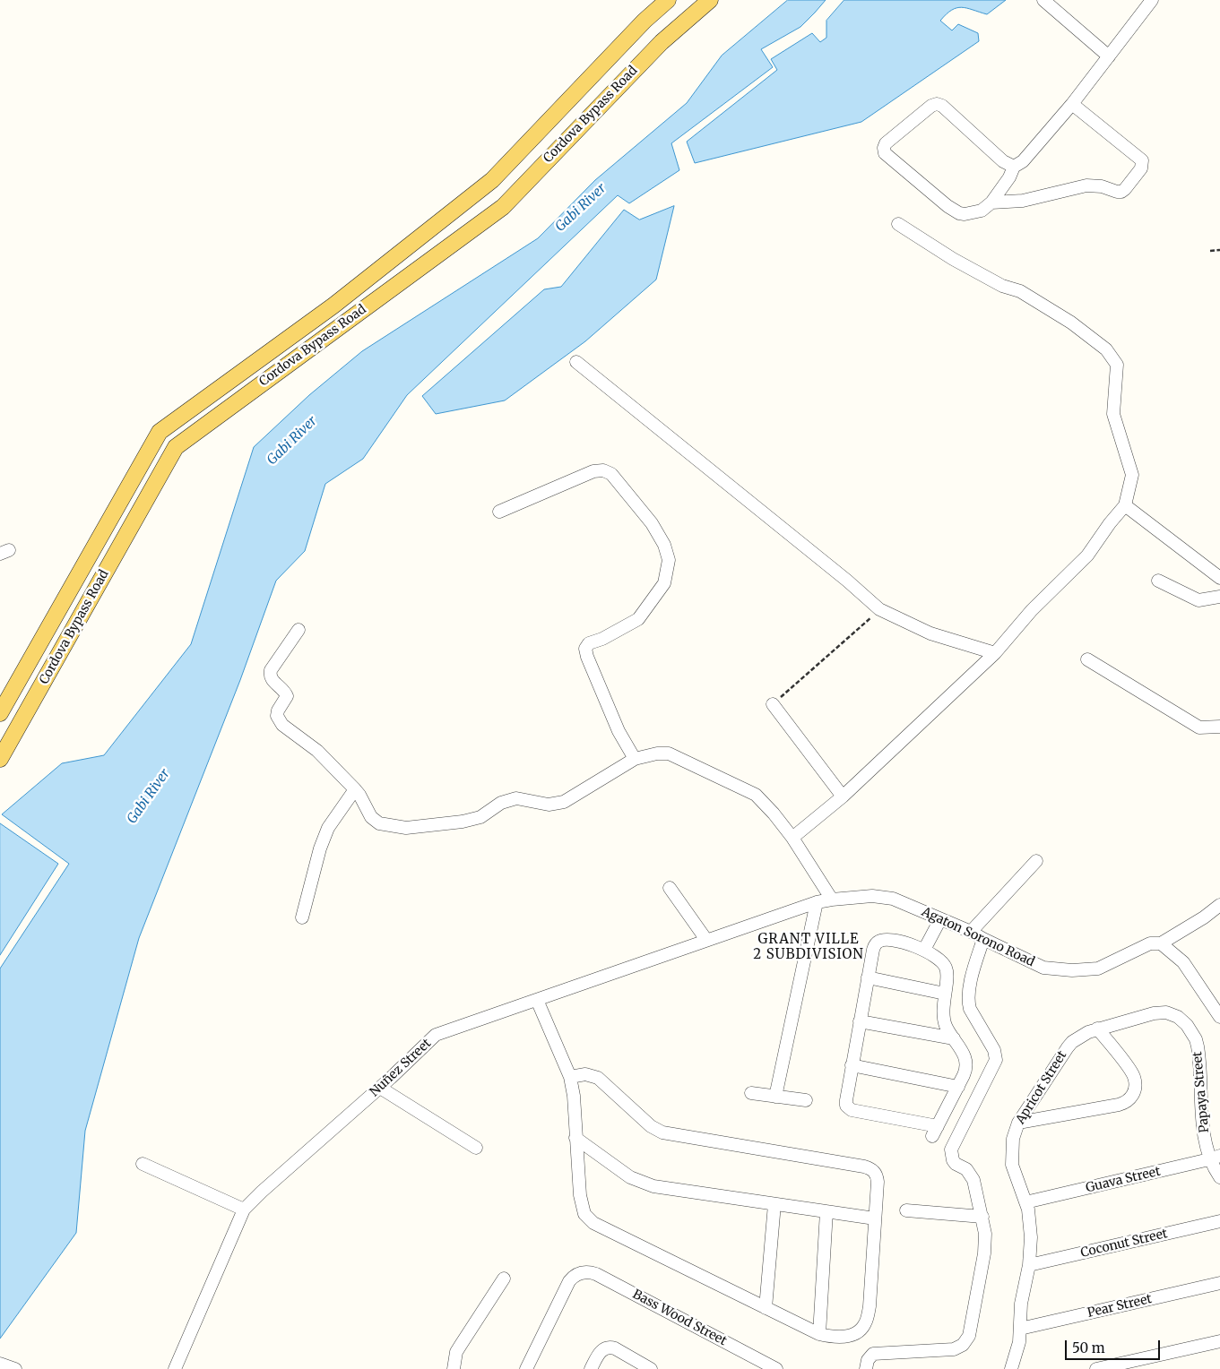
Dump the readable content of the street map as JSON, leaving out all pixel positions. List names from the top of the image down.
{
  "streets": {
    "main road": ["Cordova Bypass Road"],
    "street": [
      "Agaton Sorono Road",
      "Nuñez Street",
      "Apricot Street",
      "Papaya Street",
      "Guava Street",
      "Coconut Street",
      "Pear Street",
      "Bass Wood Street"
    ]
  },
  "crossings": [
    ["Agaton Sorono Road", "Nuñez Street"],
    ["Apricot Street", "Papaya Street"],
    ["Apricot Street", "Guava Street"],
    ["Apricot Street", "Coconut Street"],
    ["Apricot Street", "Pear Street"],
    ["Papaya Street", "Guava Street"]
  ],
  "districts": ["GRANT VILLE 2 SUBDIVISION"],
  "water": ["Gabi River"],
  "scale_bar": "50 m"
}
